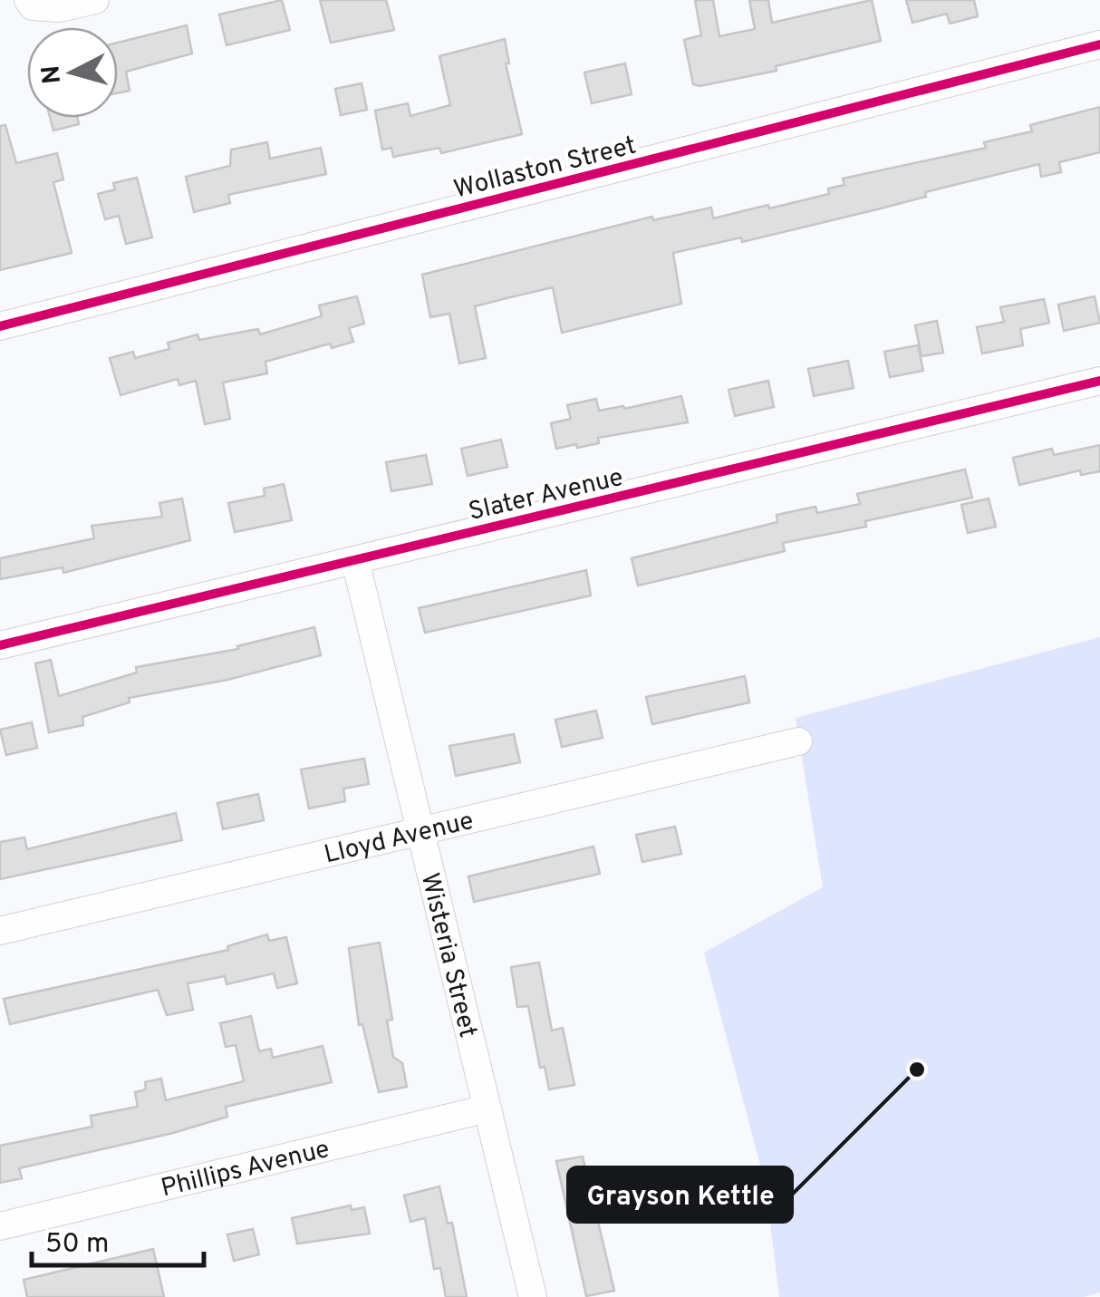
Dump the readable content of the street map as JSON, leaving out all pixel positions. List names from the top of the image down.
{
  "streets": {
    "street": [
      "Wollaston Street",
      "Slater Avenue",
      "Lloyd Avenue",
      "Wisteria Street",
      "Phillips Avenue"
    ]
  },
  "crossings": [
    ["Slater Avenue", "Wisteria Street"],
    ["Lloyd Avenue", "Wisteria Street"],
    ["Wisteria Street", "Phillips Avenue"]
  ],
  "places": ["Grayson Kettle"],
  "scale_bar": "50 m",
  "north": "left"
}
